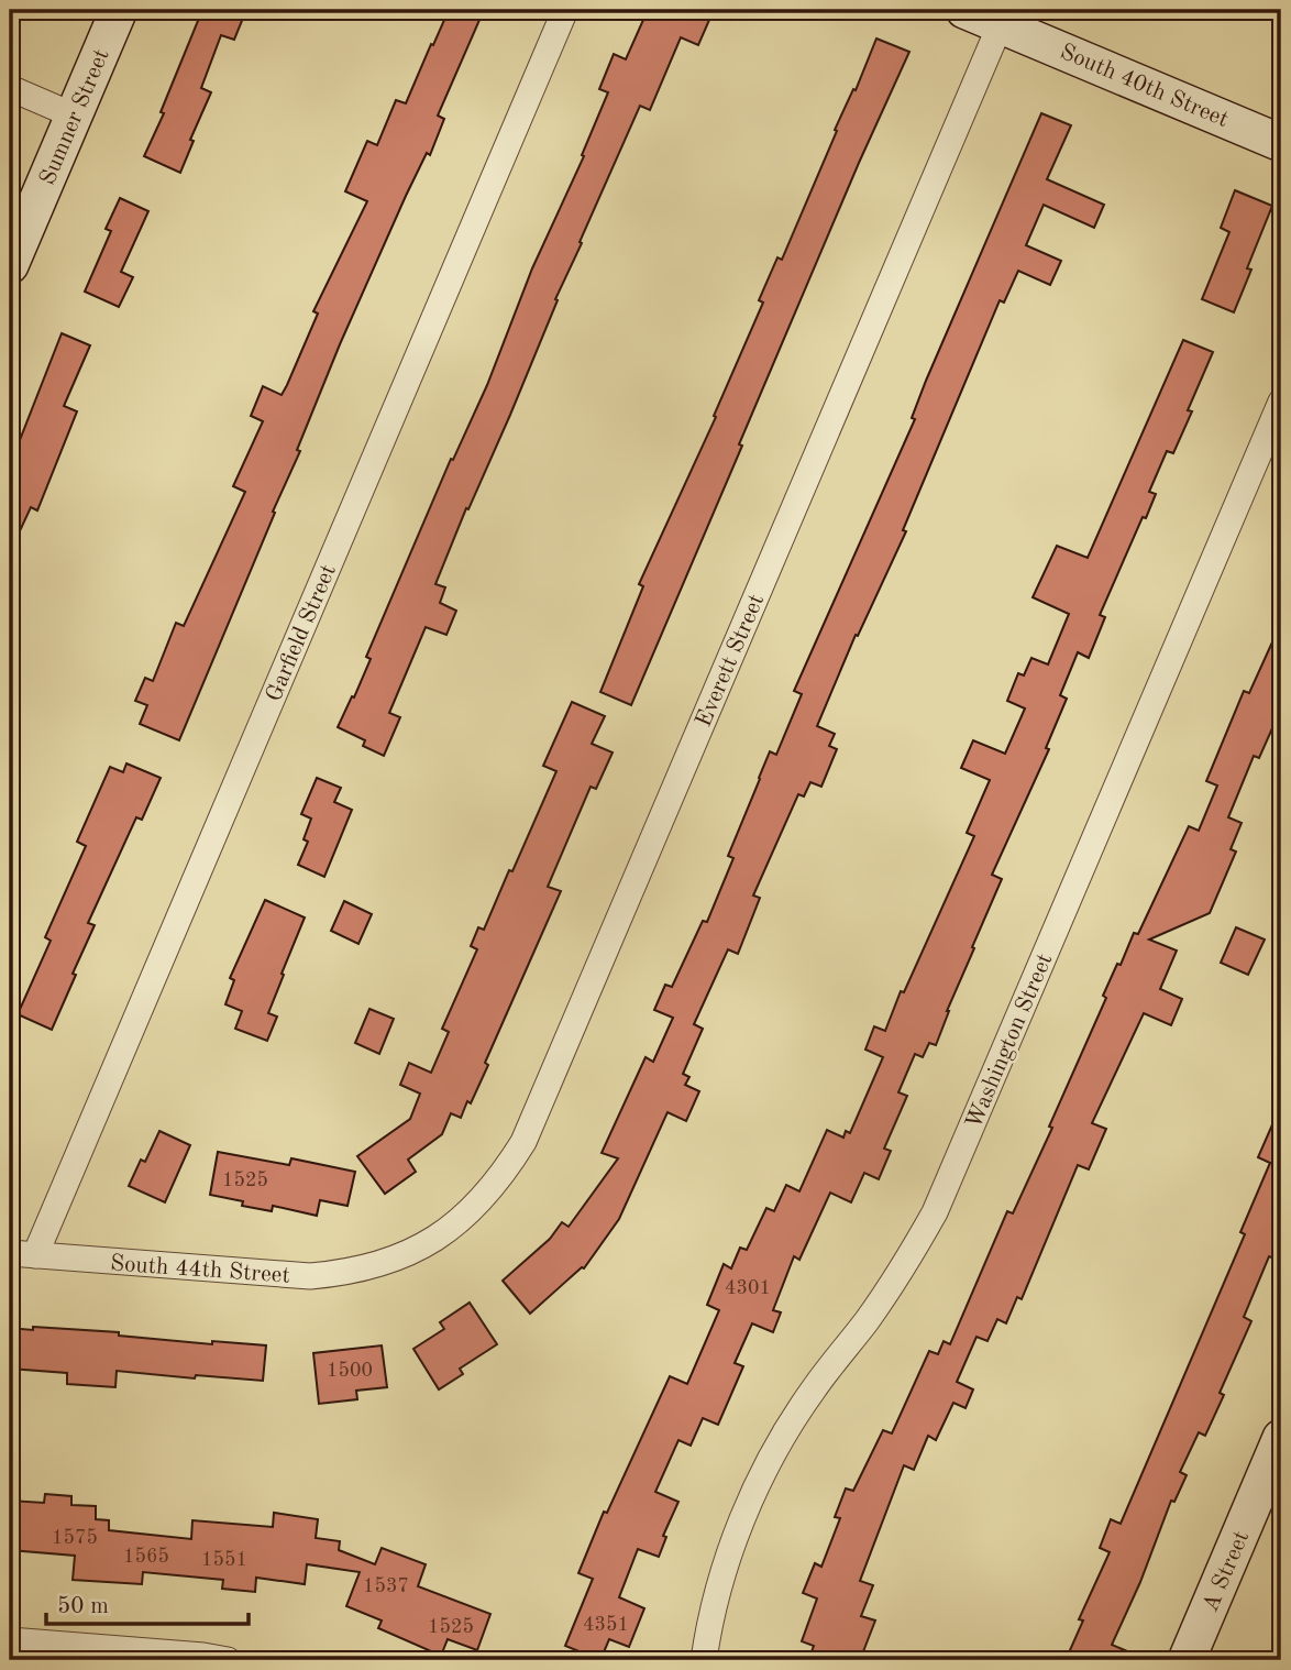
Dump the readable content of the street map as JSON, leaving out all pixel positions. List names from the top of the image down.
{
  "streets": {
    "main road": ["South 40th Street", "Sumner Street", "A Street"],
    "street": [
      "Garfield Street",
      "Everett Street",
      "Washington Street",
      "South 44th Street"
    ]
  },
  "crossings": [
    ["South 40th Street", "Everett Street"],
    ["Garfield Street", "South 44th Street"],
    ["Everett Street", "South 44th Street"]
  ],
  "house_numbers": [
    "1525",
    "4301",
    "1500",
    "1575",
    "1565",
    "1551",
    "1537",
    "4351",
    "1525"
  ],
  "scale_bar": "50 m"
}
